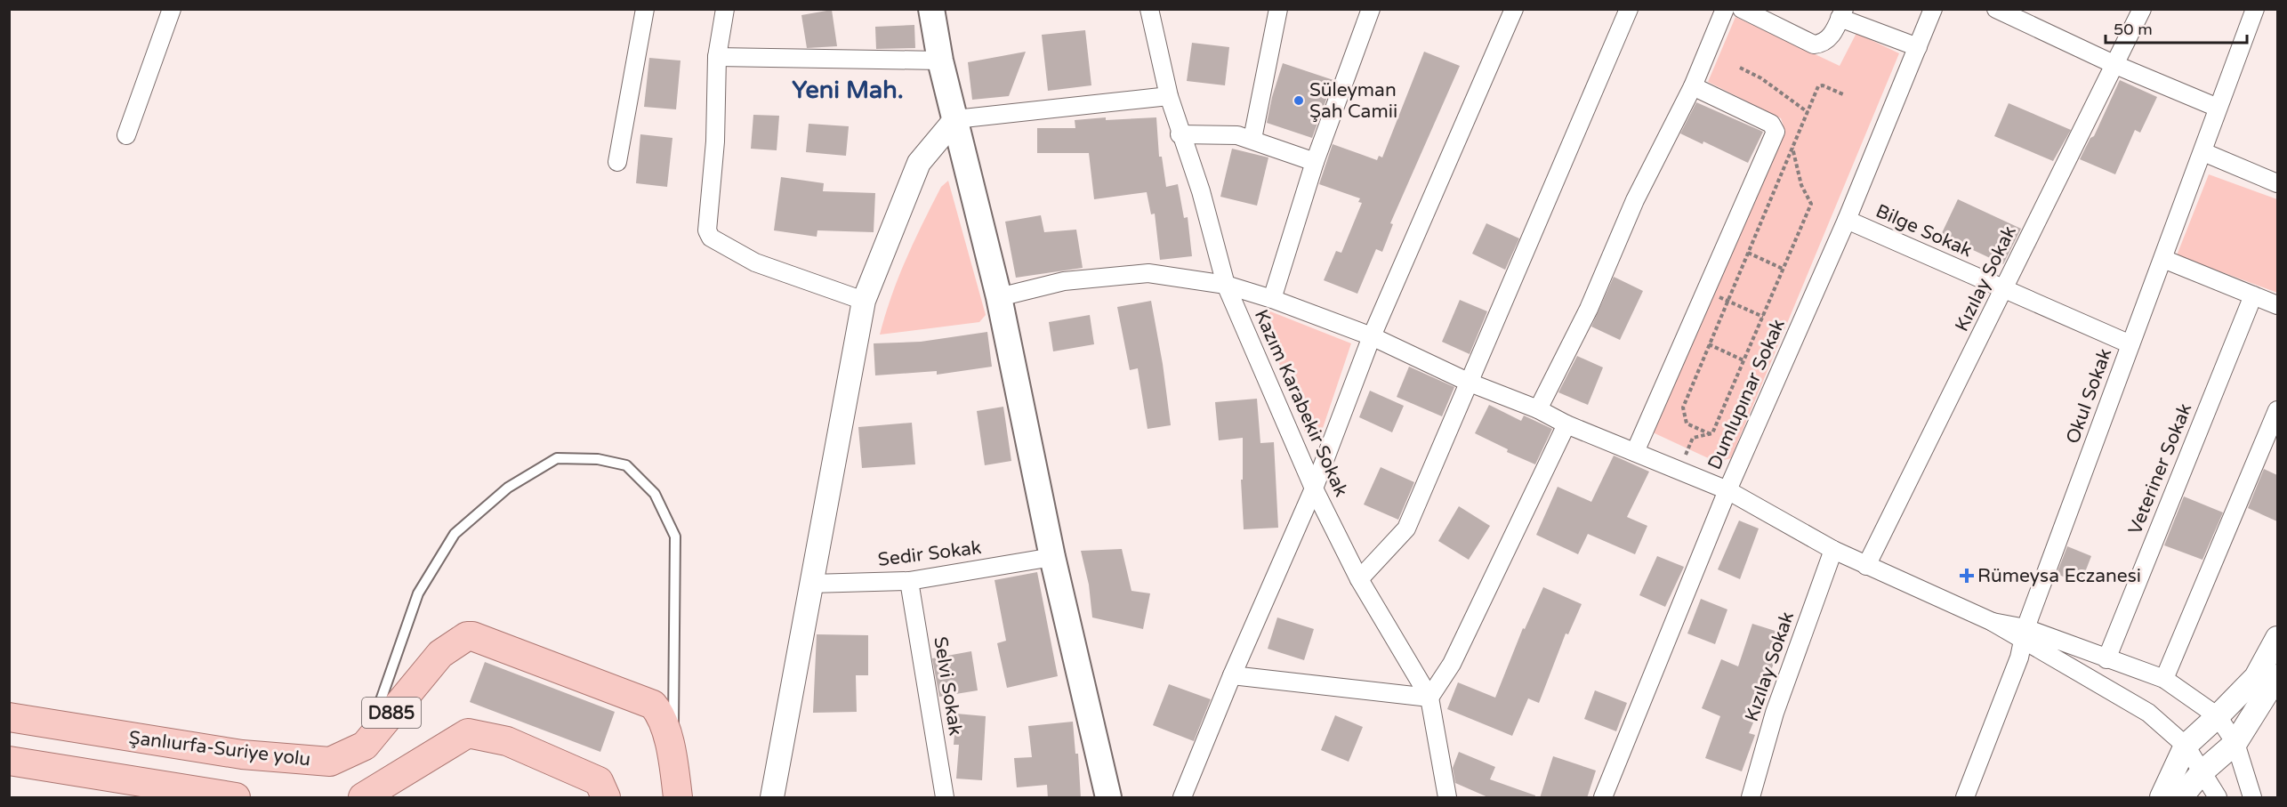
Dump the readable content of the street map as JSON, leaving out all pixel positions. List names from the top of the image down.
{
  "streets": {
    "main road": ["D885", "Şanlıurfa-Suriye yolu"],
    "street": [
      "Bilge Sokak",
      "Kızılay Sokak",
      "Dumlupınar Sokak",
      "Okul Sokak",
      "Kazım Karabekir Sokak",
      "Veteriner Sokak",
      "Sedir Sokak",
      "Selvi Sokak"
    ]
  },
  "crossings": [
    ["Bilge Sokak", "Kızılay Sokak"],
    ["Bilge Sokak", "Dumlupınar Sokak"],
    ["Bilge Sokak", "Okul Sokak"],
    ["Sedir Sokak", "Selvi Sokak"]
  ],
  "districts": ["Yeni Mah."],
  "places": {
    "other": ["Süleyman Şah Camii"],
    "health": ["Rümeysa Eczanesi"]
  },
  "scale_bar": "50 m"
}
